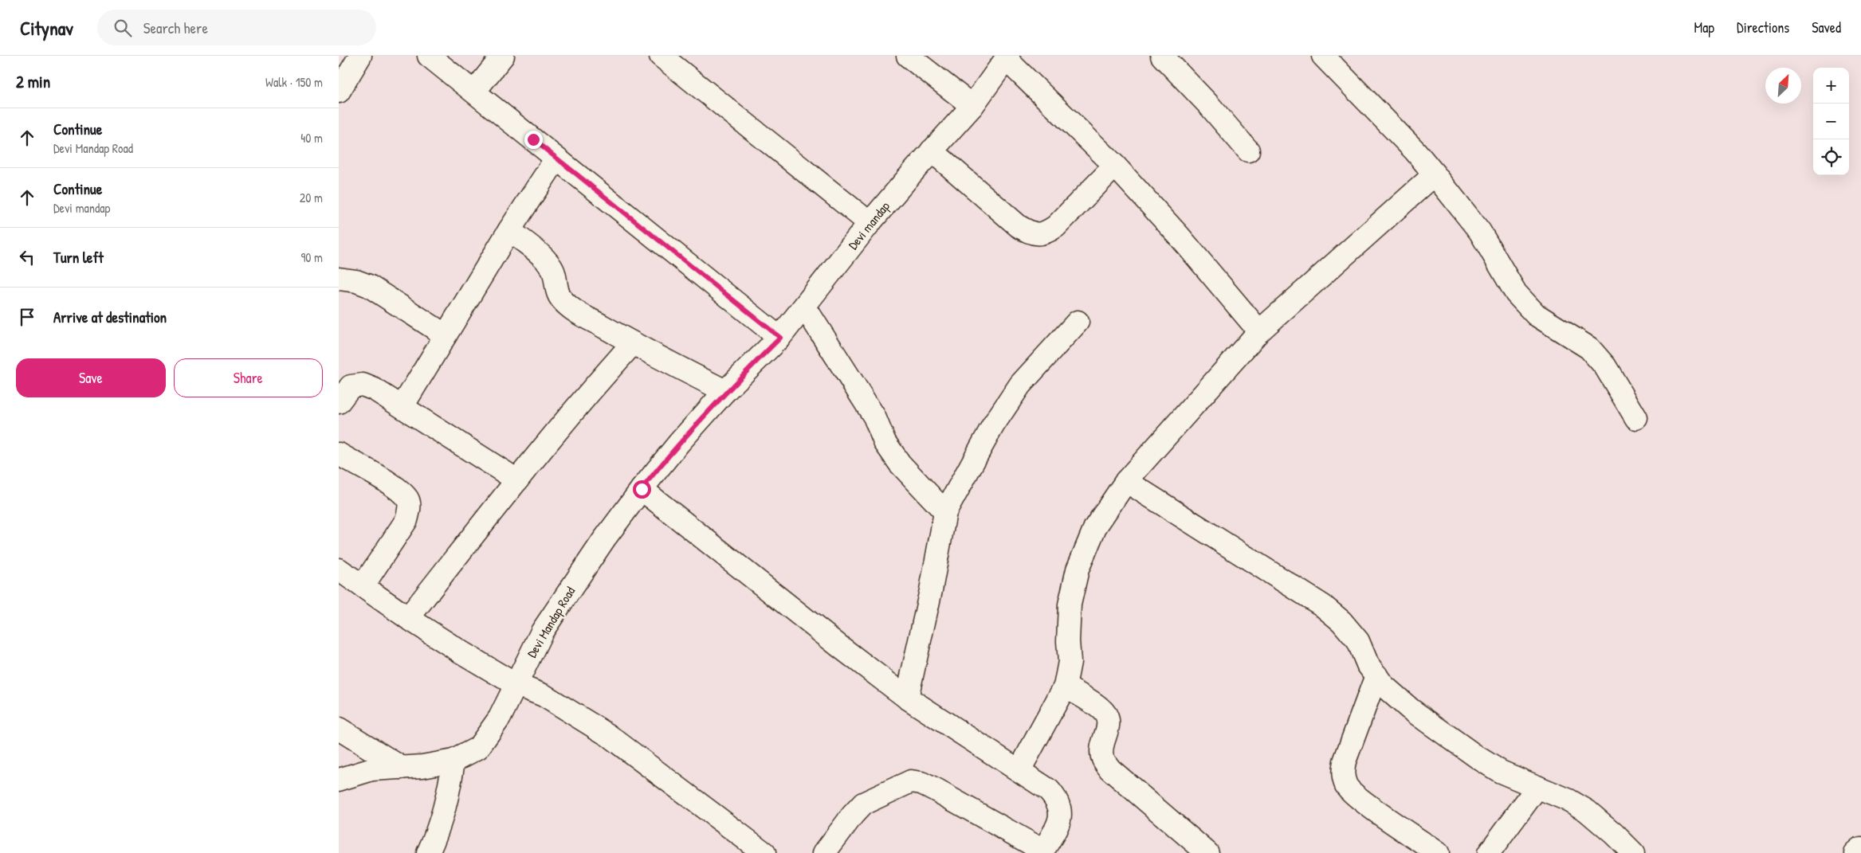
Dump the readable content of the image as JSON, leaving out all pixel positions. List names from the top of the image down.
{
  "streets": {
    "street": ["Devi mandap", "Devi Mandap Road"]
  },
  "crossings": [
    ["Devi mandap", "Devi Mandap Road"]
  ],
  "north": "top right",
  "page": {
    "header": "Citynav",
    "search": "Search here",
    "nav": ["Map", "Directions", "Saved"],
    "heading": ["2 min", "Walk · 150 m"],
    "map_buttons": ["+", "−"],
    "list": [
      ["Continue", "Devi Mandap Road", "40 m"],
      ["Continue", "Devi mandap", "20 m"],
      ["Turn left", "90 m"],
      "Arrive at destination"
    ],
    "buttons": ["Save", "Share"]
  }
}
